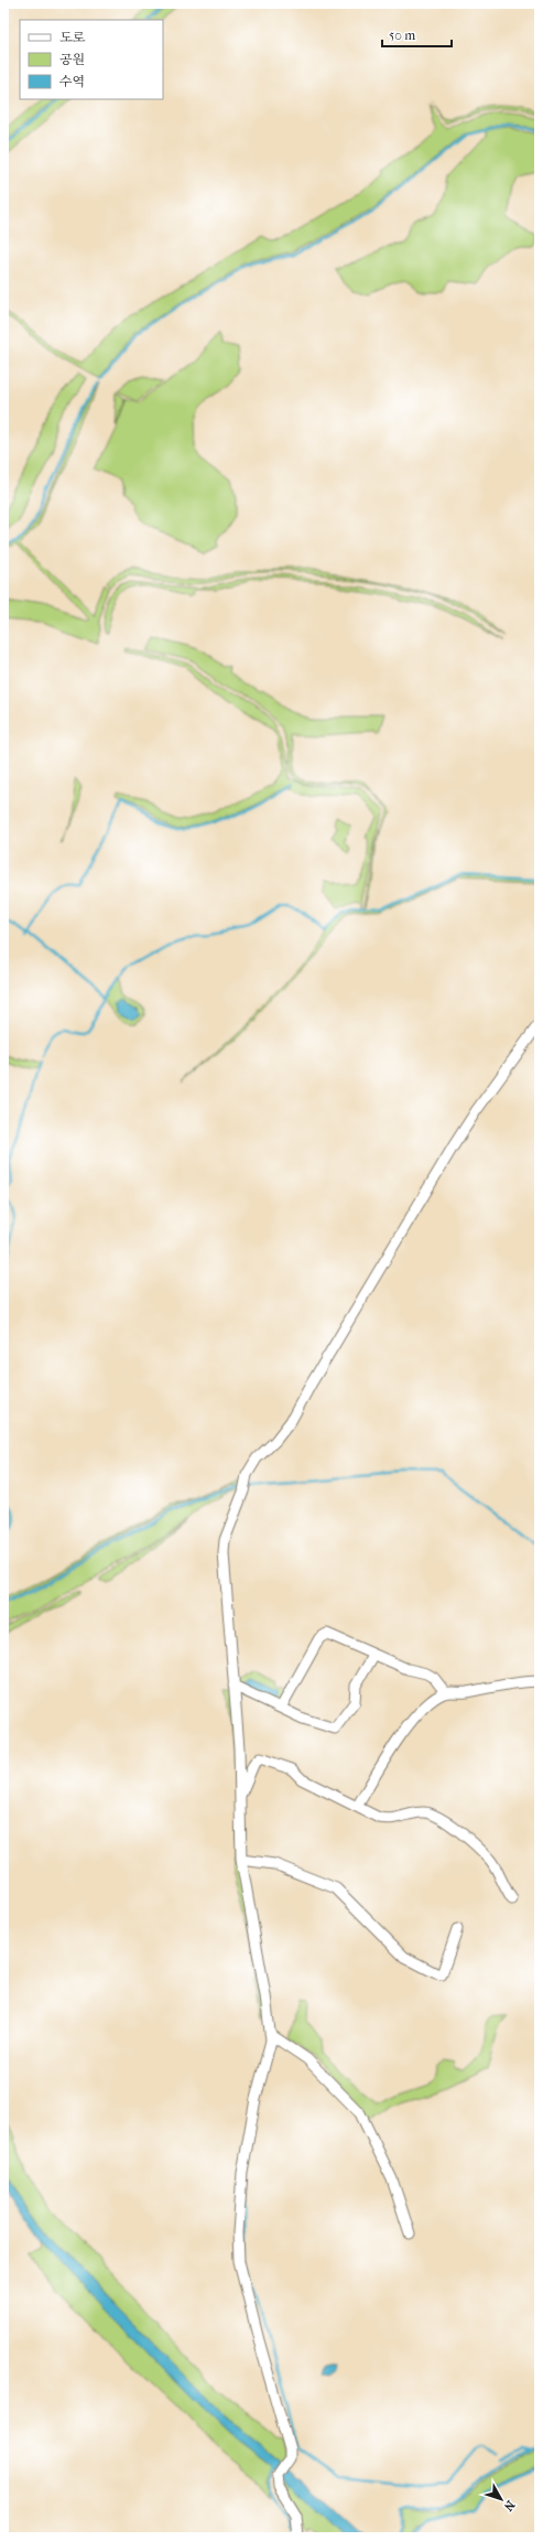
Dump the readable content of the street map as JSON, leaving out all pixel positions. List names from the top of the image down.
{
  "legend": ["도로", "공원", "수역"],
  "scale_bar": "50 m",
  "north": "bottom right"
}
